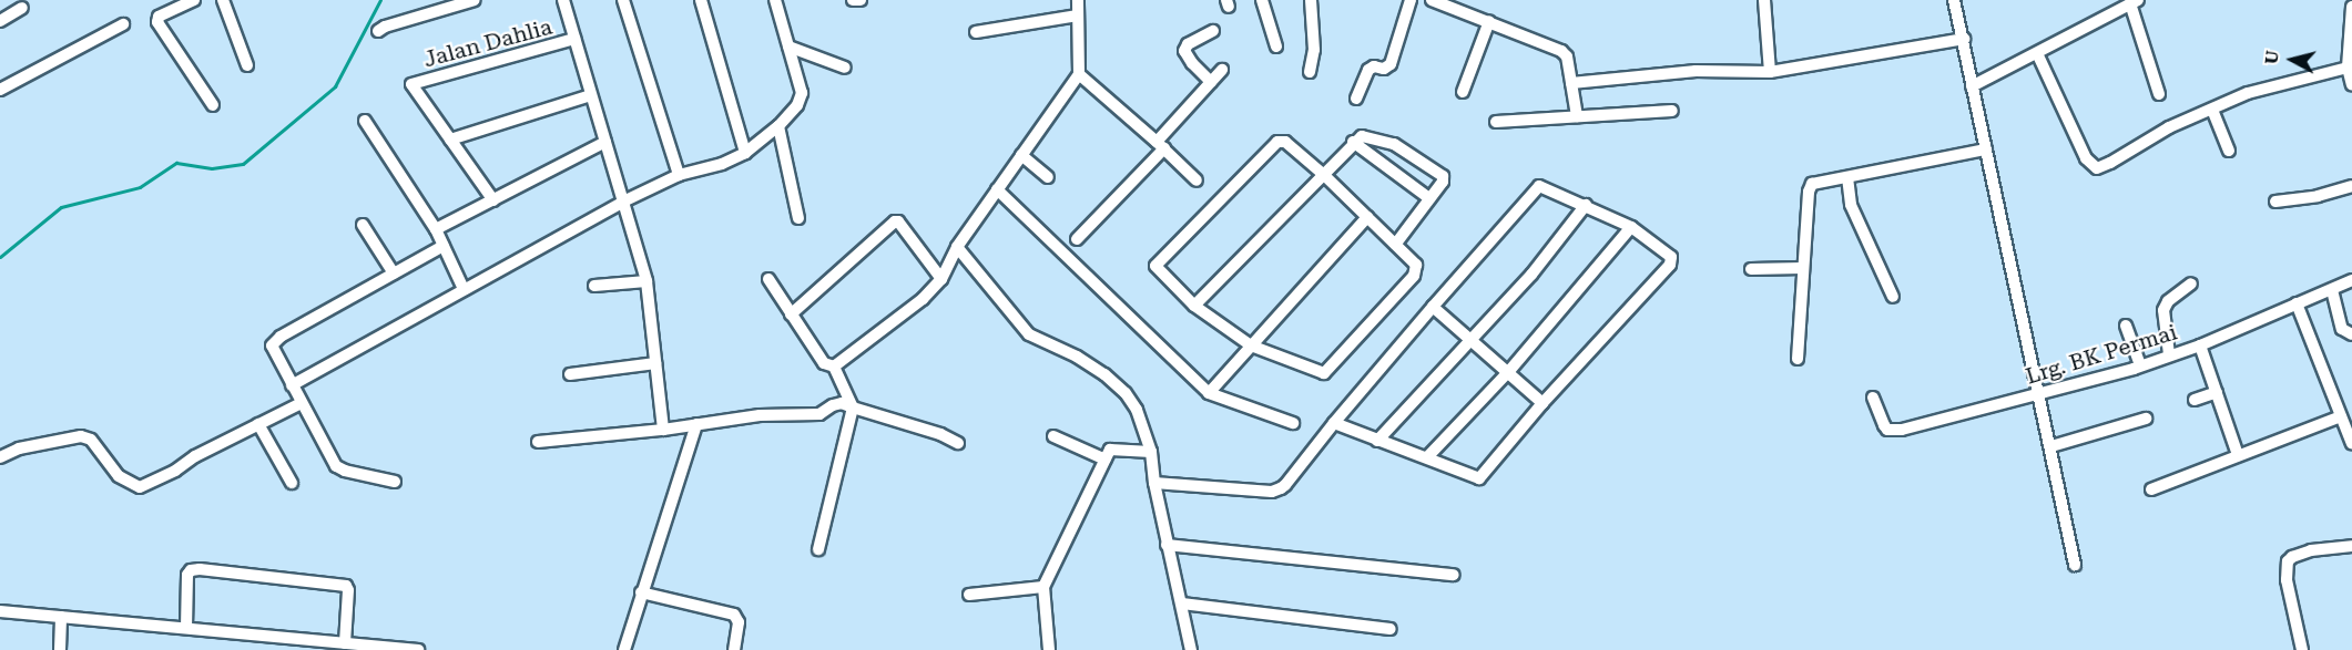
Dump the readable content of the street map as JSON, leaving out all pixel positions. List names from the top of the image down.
{
  "streets": {
    "street": ["Jalan Dahlia", "Lrg. BK Permai"]
  },
  "north": "left"
}
